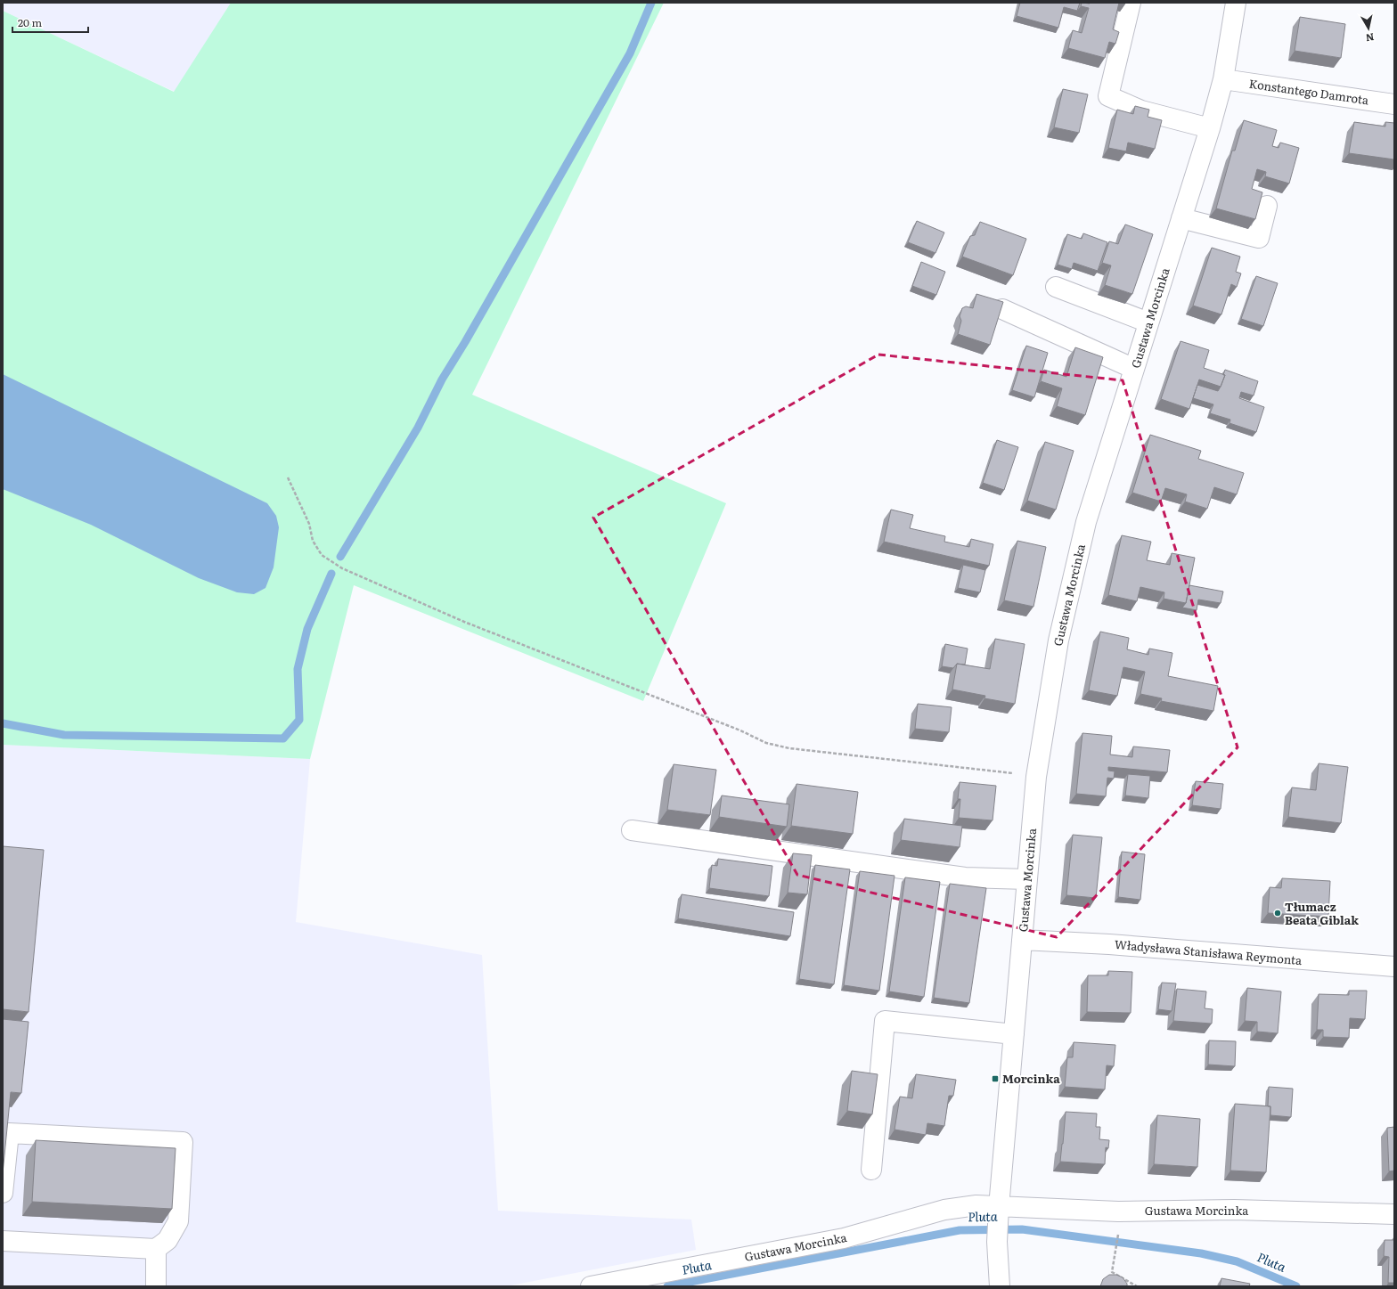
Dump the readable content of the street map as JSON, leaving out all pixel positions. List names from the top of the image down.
{
  "streets": {
    "street": ["Konstantego Damrota", "Gustawa Morcinka", "Władysława Stanisława Reymonta"]
  },
  "crossings": [
    ["Konstantego Damrota", "Gustawa Morcinka"],
    ["Gustawa Morcinka", "Władysława Stanisława Reymonta"]
  ],
  "water": ["Pluta"],
  "places": {
    "other": ["Tłumacz Beata Giblak"],
    "transit": ["Morcinka"]
  },
  "scale_bar": "20 m",
  "north": "bottom"
}
